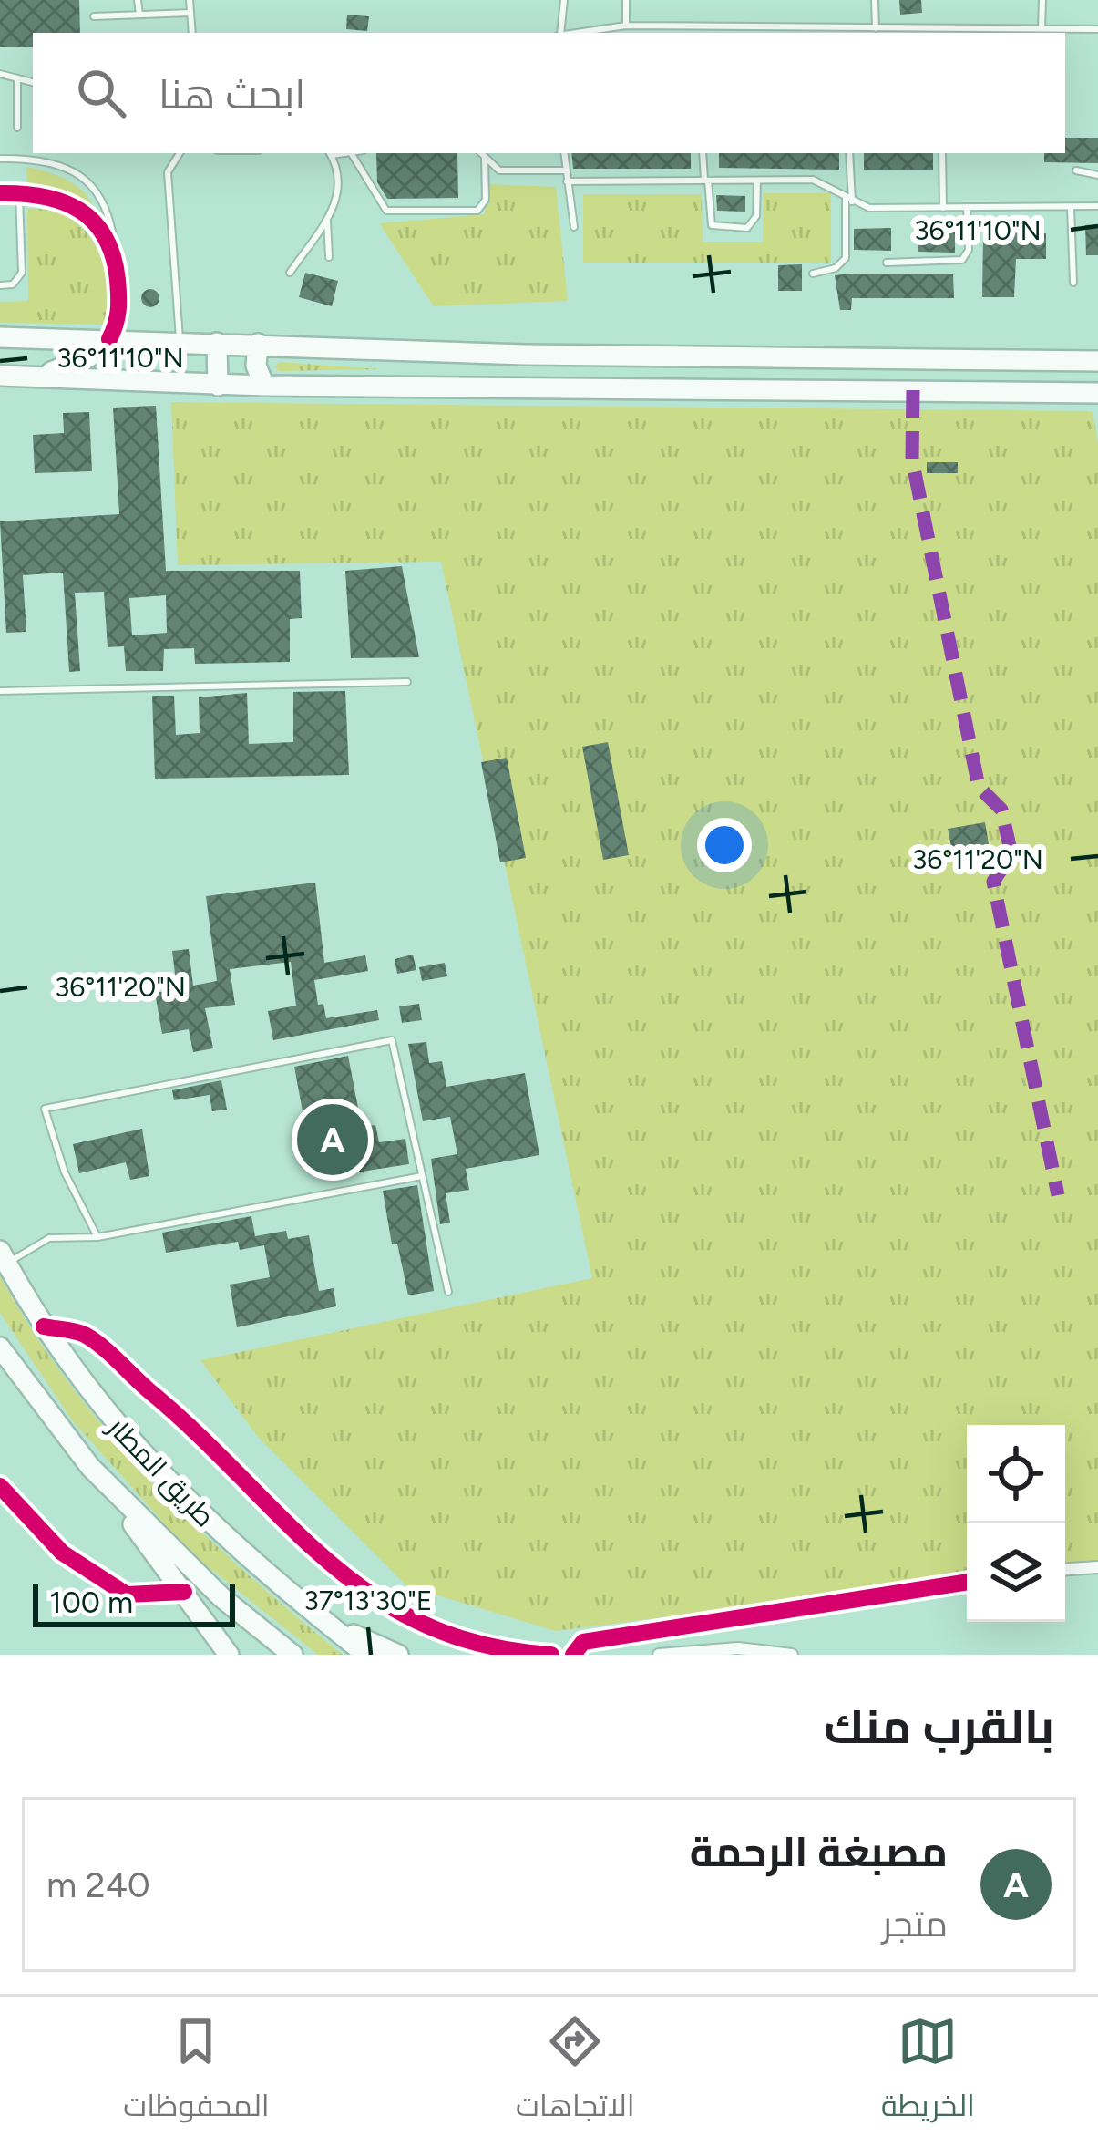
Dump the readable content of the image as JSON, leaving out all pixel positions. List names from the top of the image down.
{
  "streets": {
    "main road": ["طريق المطار"]
  },
  "scale_bar": "100 m",
  "page": {
    "search": "ابحث هنا",
    "pins": "A",
    "scale": "100 m",
    "heading": "بالقرب منك",
    "list": [
      {
        "mark": "A",
        "name": "مصبغة الرحمة",
        "note": "متجر",
        "value": "240 m"
      }
    ],
    "nav": ["الخريطة", "الاتجاهات", "المحفوظات"]
  },
  "coordinates": ["36°11'10\"N", "36°11'20\"N", "37°13'30\"E"]
}
